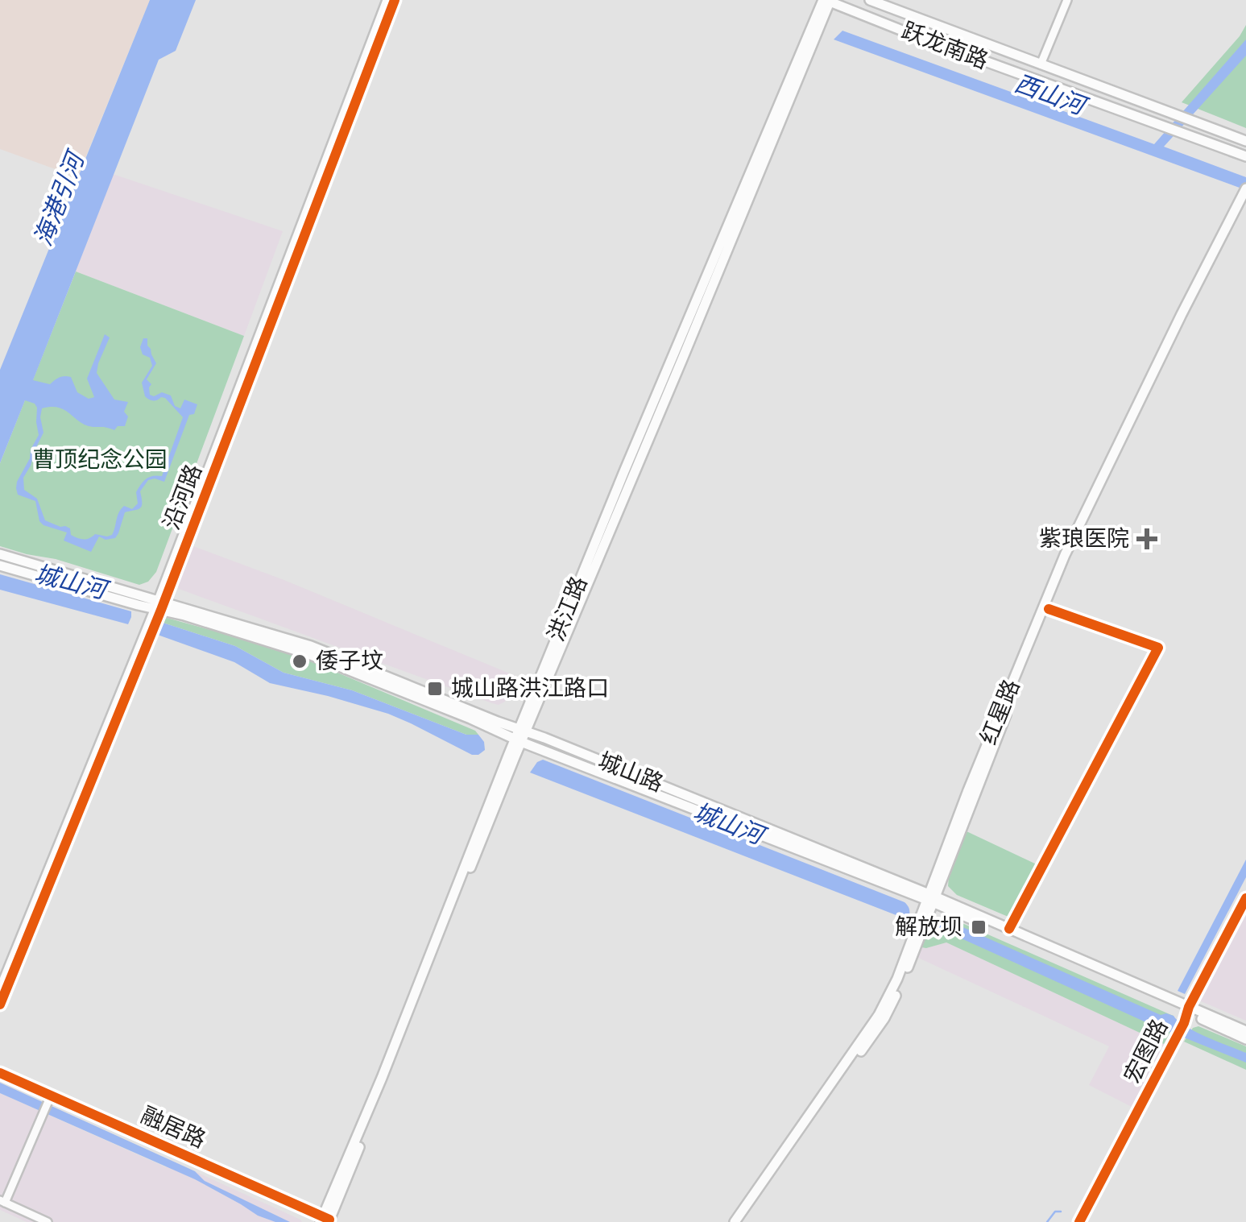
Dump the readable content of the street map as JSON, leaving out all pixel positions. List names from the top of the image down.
{
  "streets": {
    "main road": [
      "跃龙南路",
      "洪江路",
      "红星路",
      "城山路"
    ],
    "street": ["沿河路", "宏图路", "融居路"]
  },
  "crossings": [
    ["跃龙南路", "洪江路"],
    ["沿河路", "城山路"],
    ["洪江路", "城山路"],
    ["洪江路", "融居路"],
    ["红星路", "城山路"],
    ["城山路", "宏图路"]
  ],
  "water": ["西山河", "海港引河", "城山河"],
  "parks": ["曹顶纪念公园"],
  "places": {
    "health": ["紫琅医院"],
    "other": ["倭子坟"],
    "transit": ["城山路洪江路口", "解放坝"]
  }
}
